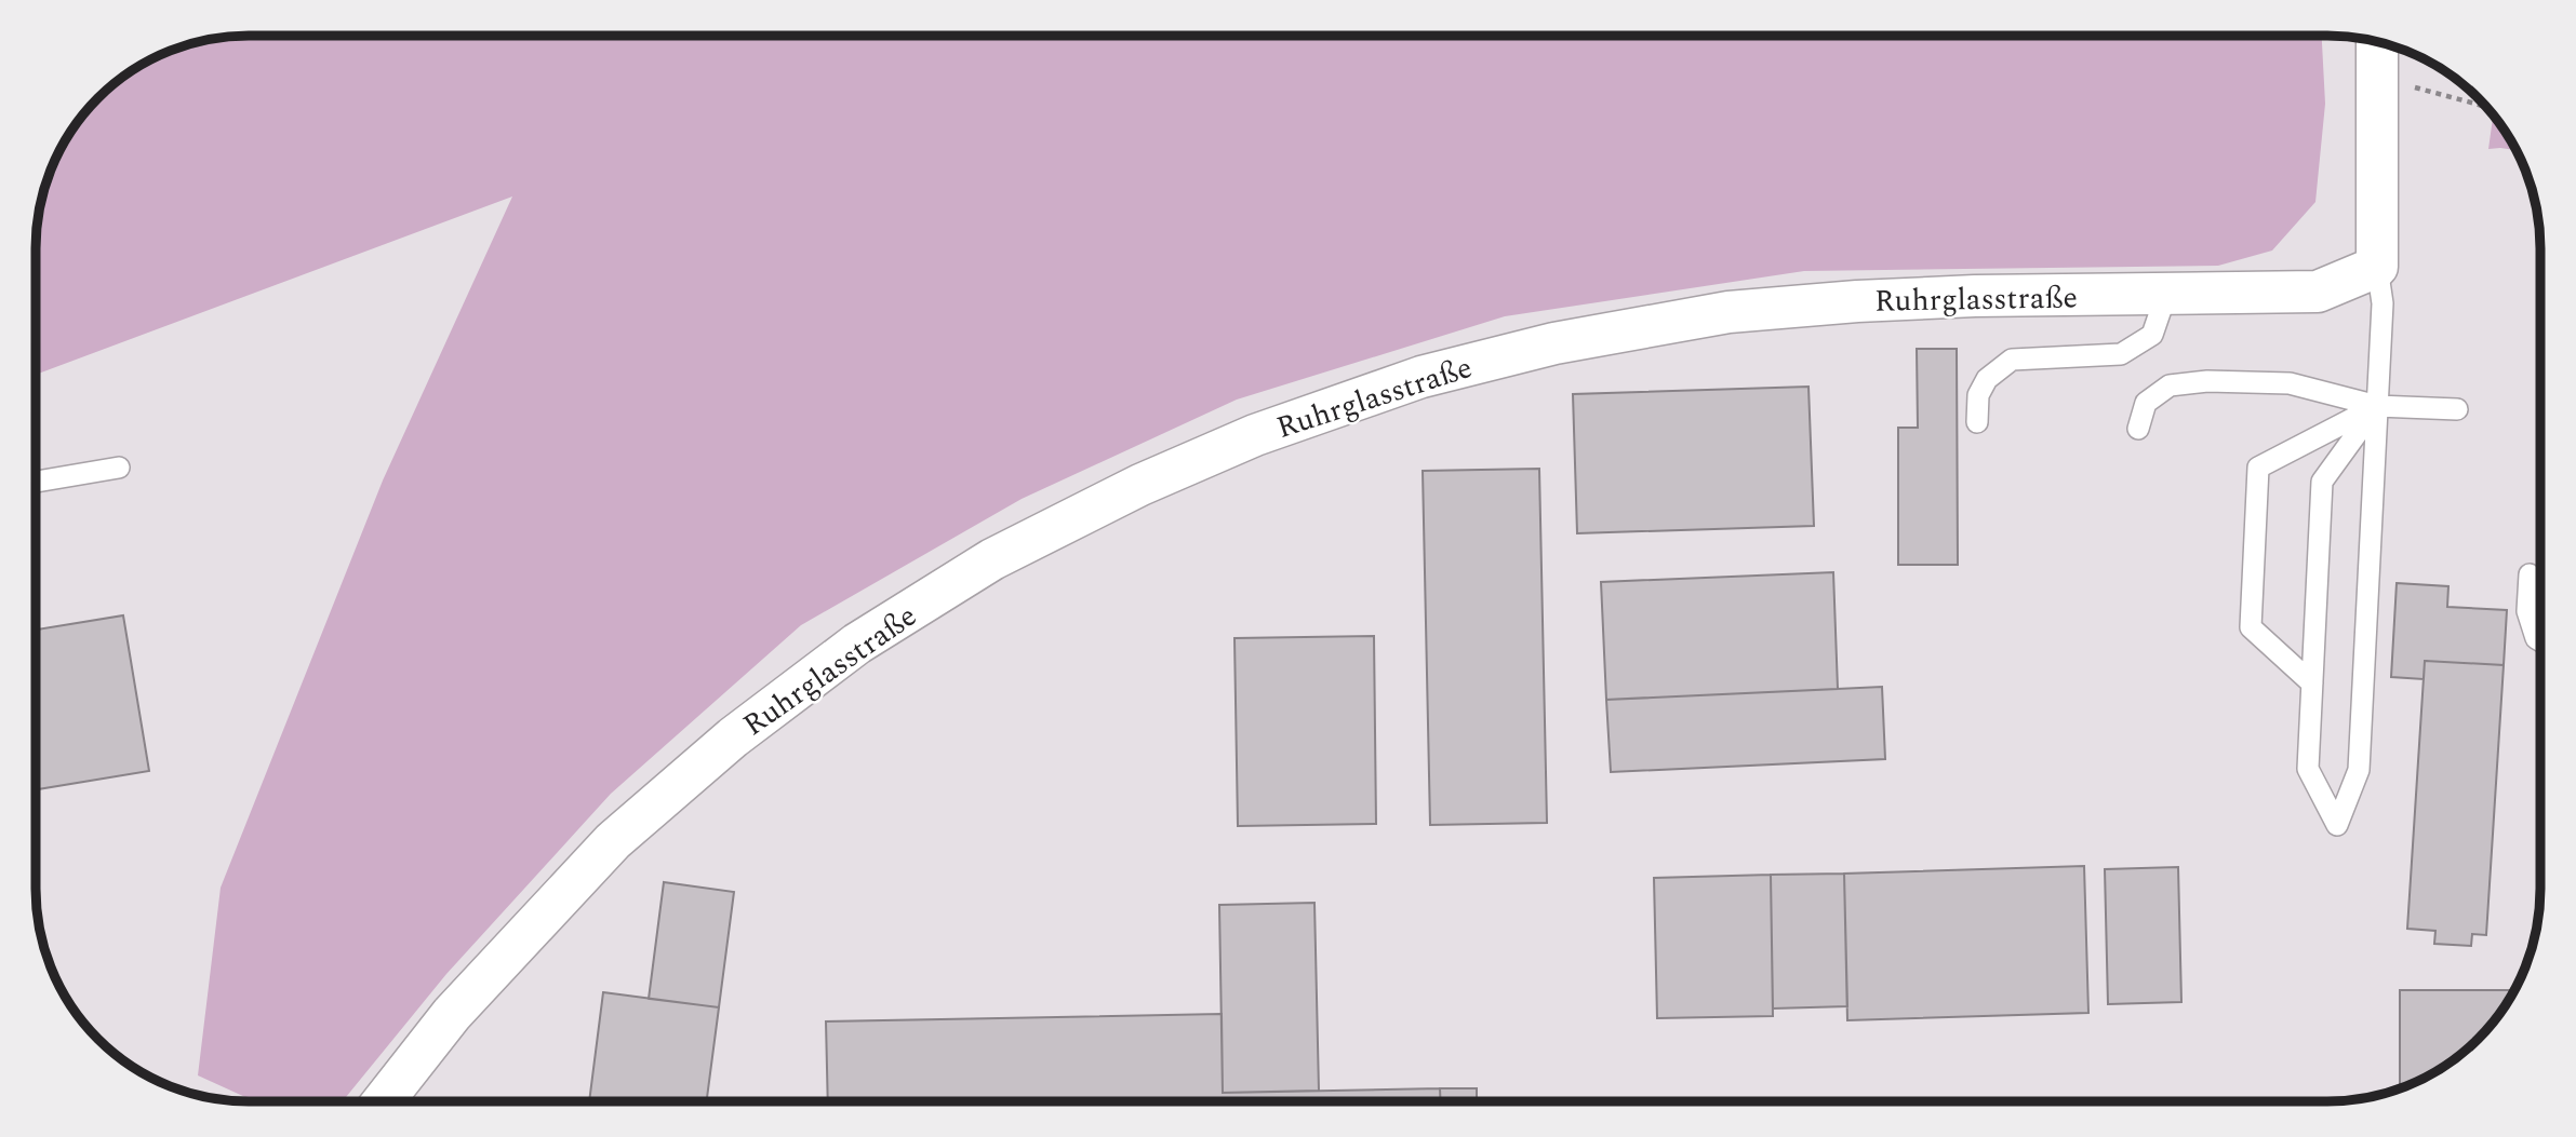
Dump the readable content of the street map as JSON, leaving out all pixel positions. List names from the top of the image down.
{
  "streets": {
    "street": ["Ruhrglasstraße"]
  }
}
